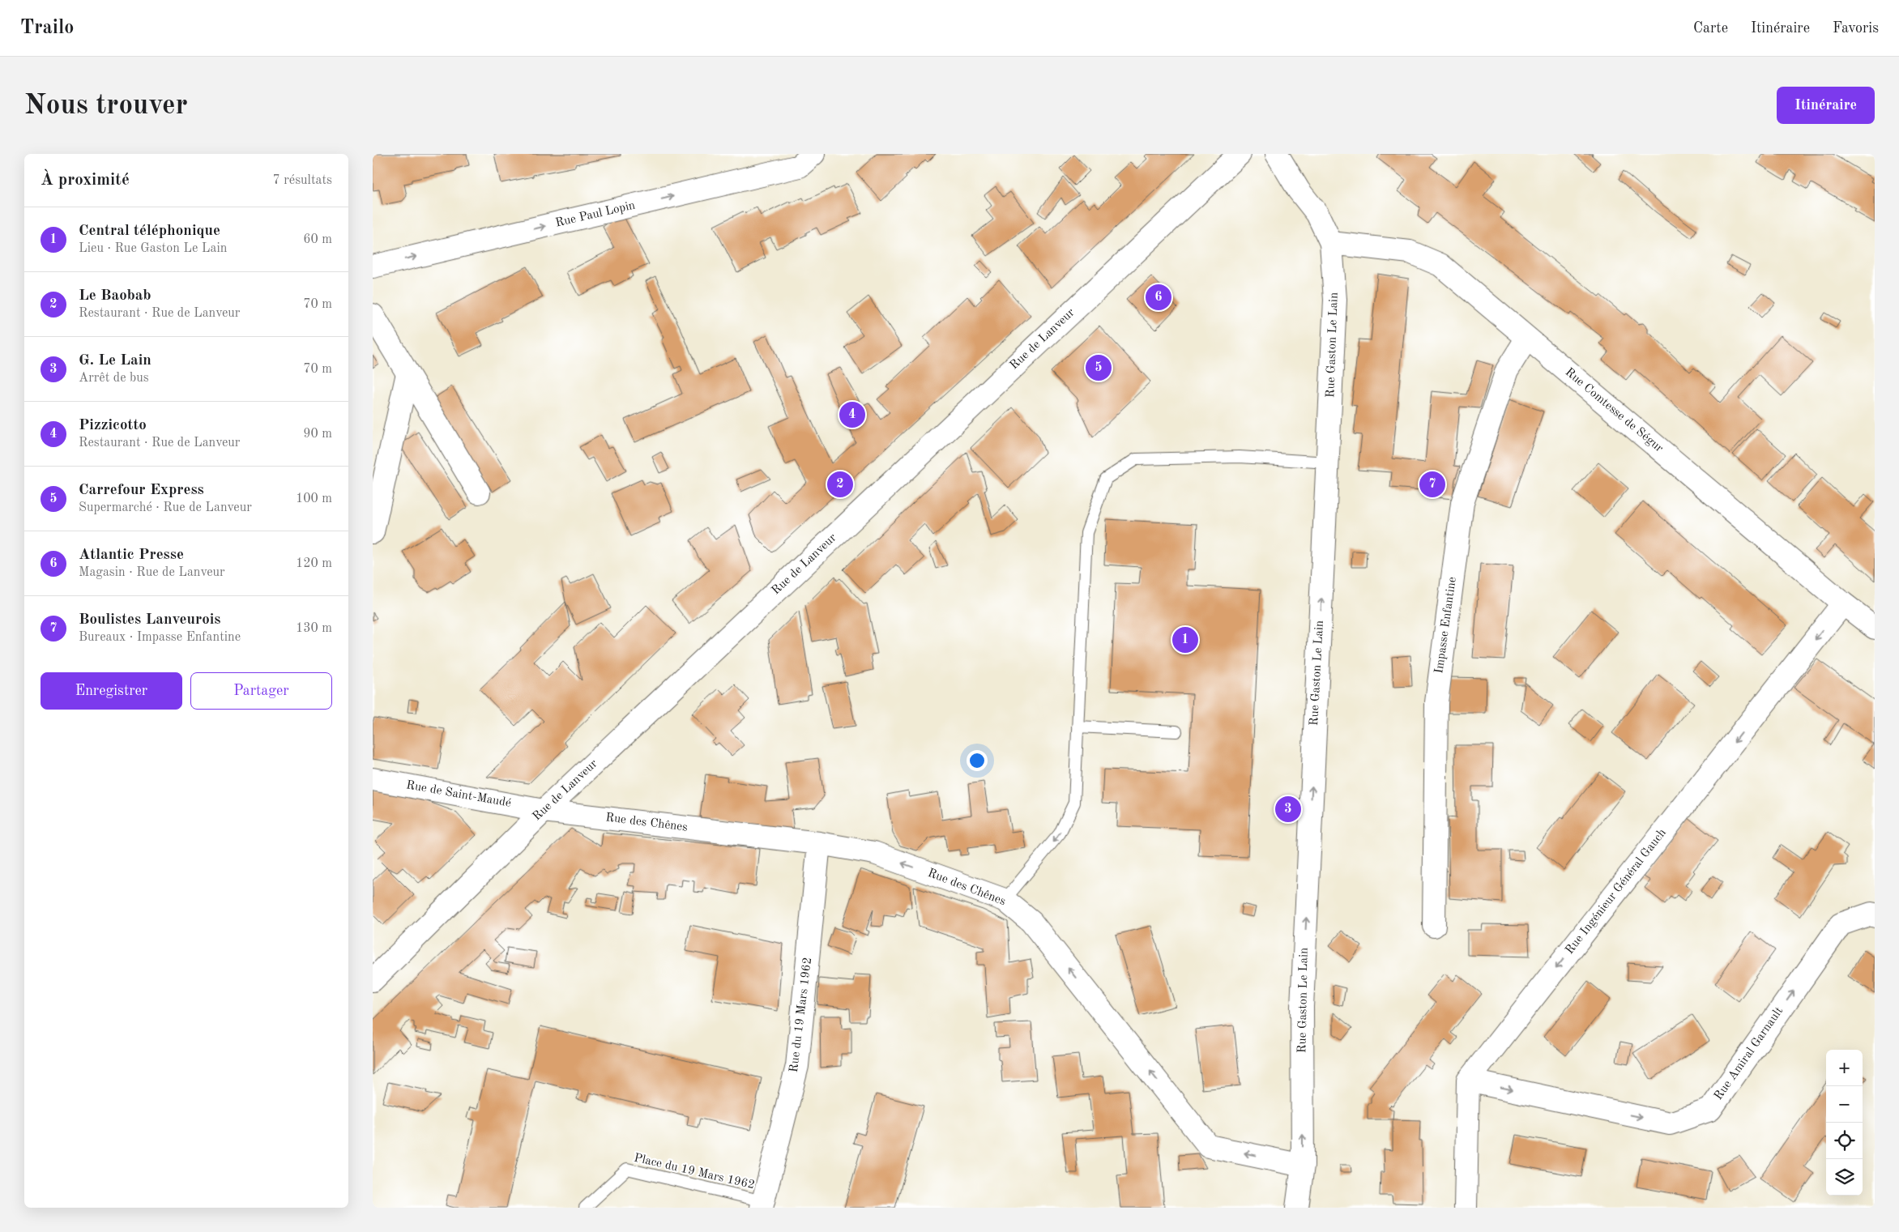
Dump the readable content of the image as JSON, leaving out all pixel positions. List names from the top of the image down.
{
  "streets": {
    "street": [
      "Rue Paul Lopin",
      "Rue de Lanveur",
      "Rue Gaston Le Lain",
      "Rue Comtesse de Ségur",
      "Impasse Enfantine",
      "Rue de Saint-Maudé",
      "Rue des Chênes",
      "Rue Ingénieur Général Gauch",
      "Rue du 19 Mars 1962",
      "Rue Amiral Garnault"
    ],
    "lane": ["Place du 19 Mars 1962"]
  },
  "crossings": [
    ["Rue de Lanveur", "Rue de Saint-Maudé"],
    ["Rue de Lanveur", "Rue des Chênes"],
    ["Rue Gaston Le Lain", "Rue Comtesse de Ségur"],
    ["Rue Gaston Le Lain", "Rue des Chênes"],
    ["Rue Comtesse de Ségur", "Impasse Enfantine"],
    ["Rue Comtesse de Ségur", "Rue Ingénieur Général Gauch"],
    ["Rue de Saint-Maudé", "Rue des Chênes"],
    ["Rue des Chênes", "Rue du 19 Mars 1962"],
    ["Rue Ingénieur Général Gauch", "Rue Amiral Garnault"],
    ["Rue du 19 Mars 1962", "Place du 19 Mars 1962"]
  ],
  "one_way": [
    "Rue Paul Lopin",
    "Rue Gaston Le Lain",
    "Rue des Chênes",
    "Rue Ingénieur Général Gauch",
    "Rue Amiral Garnault"
  ],
  "page": {
    "header": "Trailo",
    "nav": ["Carte", "Itinéraire", "Favoris"],
    "buttons": [
      "Itinéraire",
      ["Enregistrer", "Partager"]
    ],
    "title": "Nous trouver",
    "heading": ["À proximité", "7 résultats"],
    "list": [
      {
        "mark": "1",
        "name": "Central téléphonique",
        "note": "Lieu · Rue Gaston Le Lain",
        "value": "60 m"
      },
      {
        "mark": "2",
        "name": "Le Baobab",
        "note": "Restaurant · Rue de Lanveur",
        "value": "70 m"
      },
      {
        "mark": "3",
        "name": "G. Le Lain",
        "note": "Arrêt de bus",
        "value": "70 m"
      },
      {
        "mark": "4",
        "name": "Pizzicotto",
        "note": "Restaurant · Rue de Lanveur",
        "value": "90 m"
      },
      {
        "mark": "5",
        "name": "Carrefour Express",
        "note": "Supermarché · Rue de Lanveur",
        "value": "100 m"
      },
      {
        "mark": "6",
        "name": "Atlantic Presse",
        "note": "Magasin · Rue de Lanveur",
        "value": "120 m"
      },
      {
        "mark": "7",
        "name": "Boulistes Lanveurois",
        "note": "Bureaux · Impasse Enfantine",
        "value": "130 m"
      }
    ],
    "pins": [
      "6",
      "5",
      "4",
      "2",
      "7",
      "1",
      "3"
    ],
    "map_buttons": ["+", "−"]
  }
}
